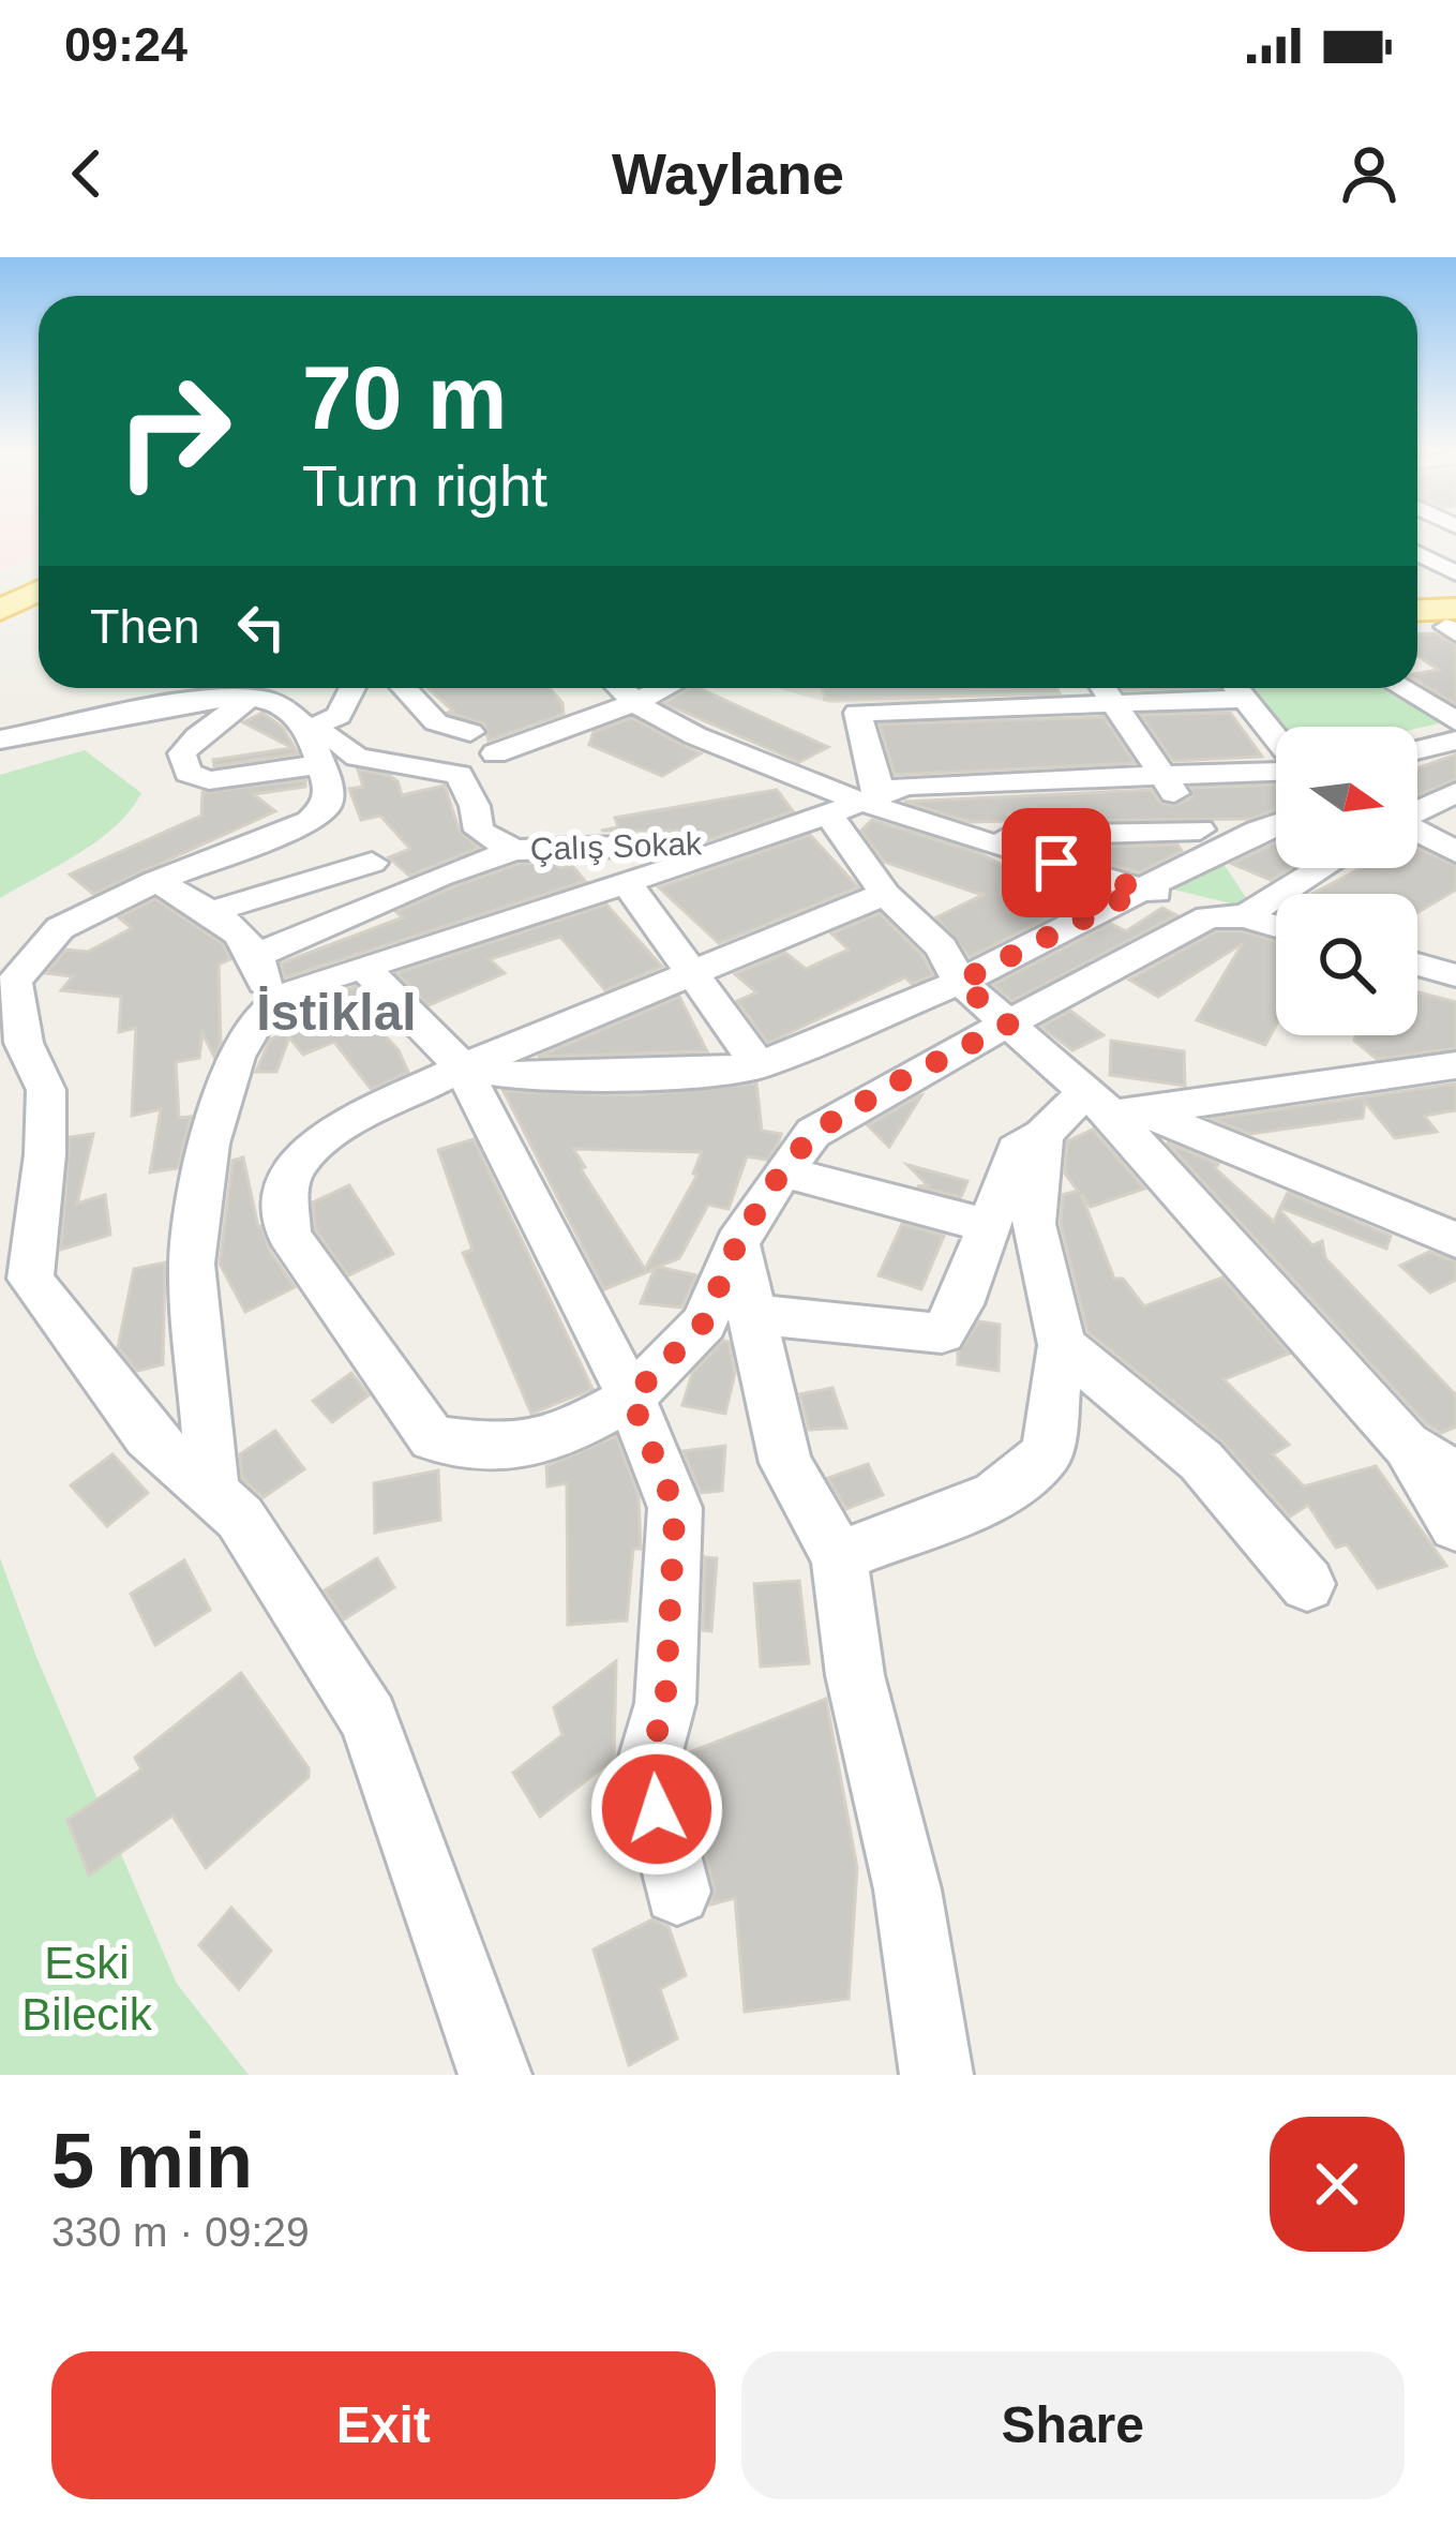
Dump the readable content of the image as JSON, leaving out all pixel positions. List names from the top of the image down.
{
  "streets": {
    "street": ["Çalış Sokak"]
  },
  "districts": ["İstiklal"],
  "parks": ["Eski Bilecik"],
  "north": "right",
  "page": {
    "status": "09:24",
    "header": "Waylane",
    "turn": ["70 m", "Turn right"],
    "then": "Then",
    "heading": ["5 min", "330 m · 09:29"],
    "buttons": ["Exit", "Share"]
  }
}
